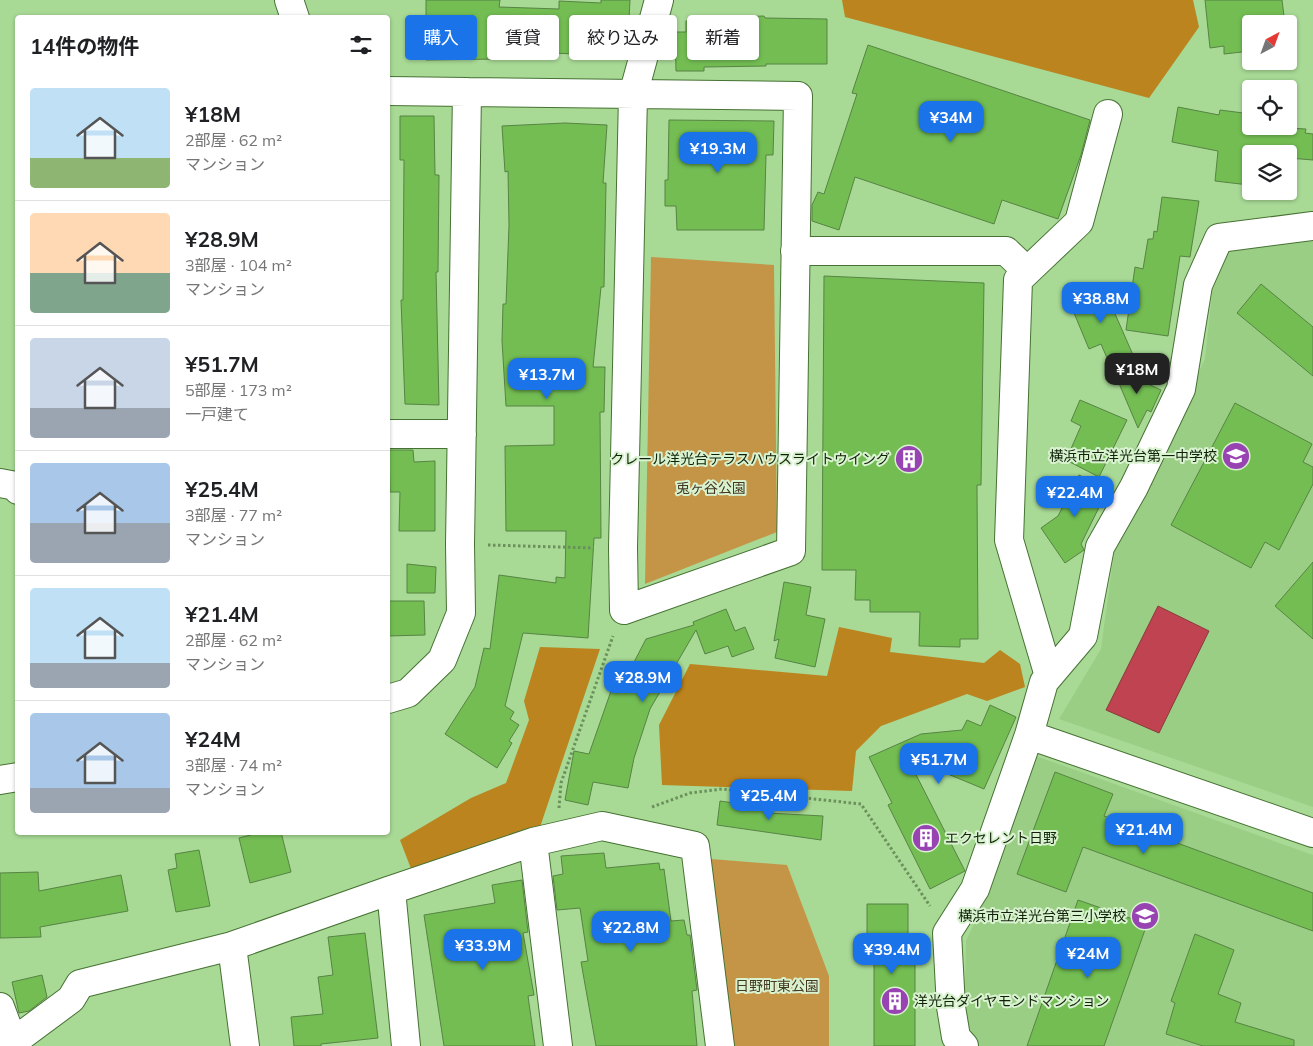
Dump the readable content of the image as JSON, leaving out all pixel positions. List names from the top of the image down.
{
  "parks": ["兎ヶ谷公園", "日野町東公園"],
  "places": {
    "school or university": ["横浜市立洋光台第一中学校", "横浜市立洋光台第三小学校"],
    "building": ["クレール洋光台テラスハウスライトウイング", "エクセレント日野", "洋光台ダイヤモンドマンション"]
  },
  "north": "top right",
  "page": {
    "chip": [
      "購入",
      "賃貸",
      "絞り込み",
      "新着"
    ],
    "heading": "14件の物件",
    "list": [
      {
        "name": "¥18M",
        "note": "2部屋 · 62 m² · マンション"
      },
      {
        "name": "¥28.9M",
        "note": "3部屋 · 104 m² · マンション"
      },
      {
        "name": "¥51.7M",
        "note": "5部屋 · 173 m² · 一戸建て"
      },
      {
        "name": "¥25.4M",
        "note": "3部屋 · 77 m² · マンション"
      },
      {
        "name": "¥21.4M",
        "note": "2部屋 · 62 m² · マンション"
      },
      {
        "name": "¥24M",
        "note": "3部屋 · 74 m² · マンション"
      }
    ],
    "price": [
      "¥34M",
      "¥19.3M",
      "¥38.8M",
      "¥18M",
      "¥13.7M",
      "¥22.4M",
      "¥28.9M",
      "¥51.7M",
      "¥25.4M",
      "¥21.4M",
      "¥22.8M",
      "¥33.9M",
      "¥39.4M",
      "¥24M"
    ]
  }
}
